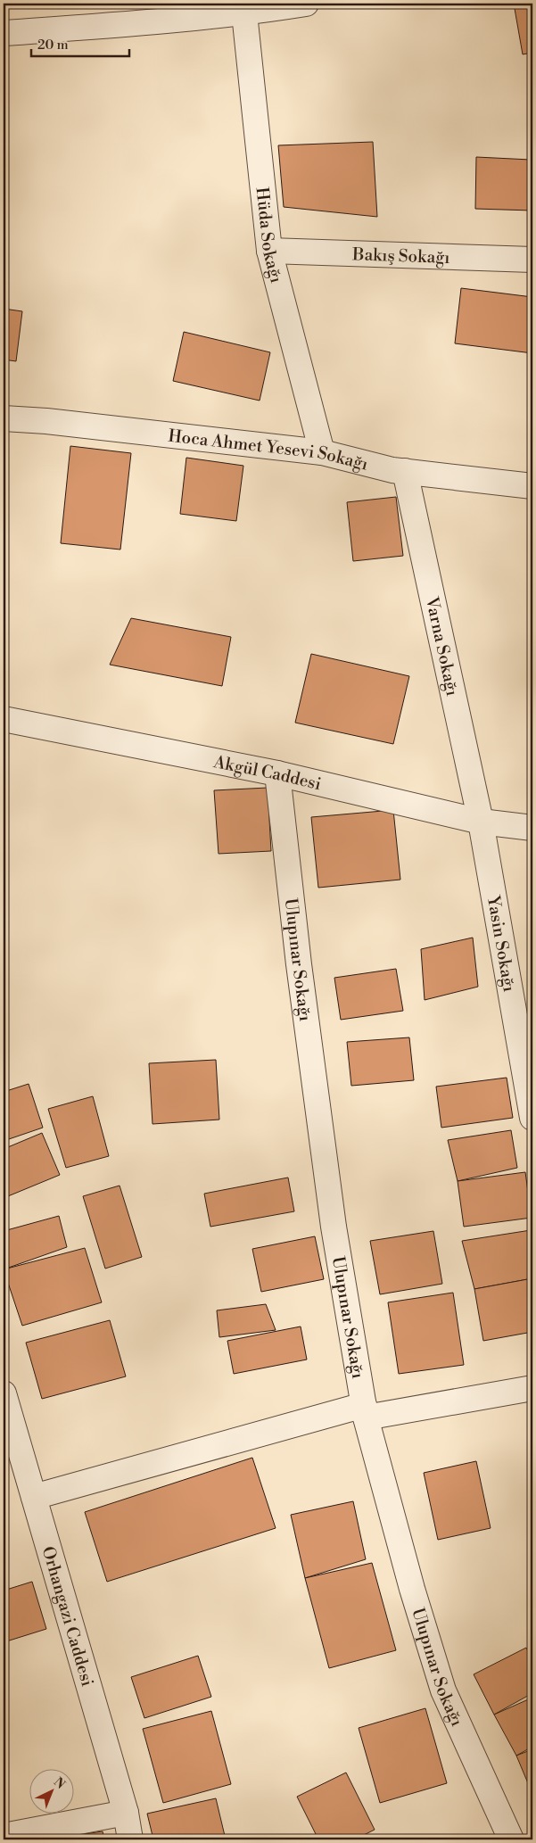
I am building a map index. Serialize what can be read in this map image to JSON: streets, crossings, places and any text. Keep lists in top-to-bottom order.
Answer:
{
  "streets": {
    "street": [
      "Hüda Sokağı",
      "Bakış Sokağı",
      "Hoca Ahmet Yesevi Sokağı",
      "Varna Sokağı",
      "Akgül Caddesi",
      "Yasin Sokağı",
      "Ulupınar Sokağı",
      "Orhangazi Caddesi"
    ]
  },
  "crossings": [
    ["Hüda Sokağı", "Bakış Sokağı"],
    ["Hüda Sokağı", "Hoca Ahmet Yesevi Sokağı"],
    ["Hoca Ahmet Yesevi Sokağı", "Varna Sokağı"],
    ["Varna Sokağı", "Akgül Caddesi"],
    ["Varna Sokağı", "Yasin Sokağı"],
    ["Akgül Caddesi", "Yasin Sokağı"],
    ["Akgül Caddesi", "Ulupınar Sokağı"]
  ],
  "scale_bar": "20 m",
  "north": "top right"
}
